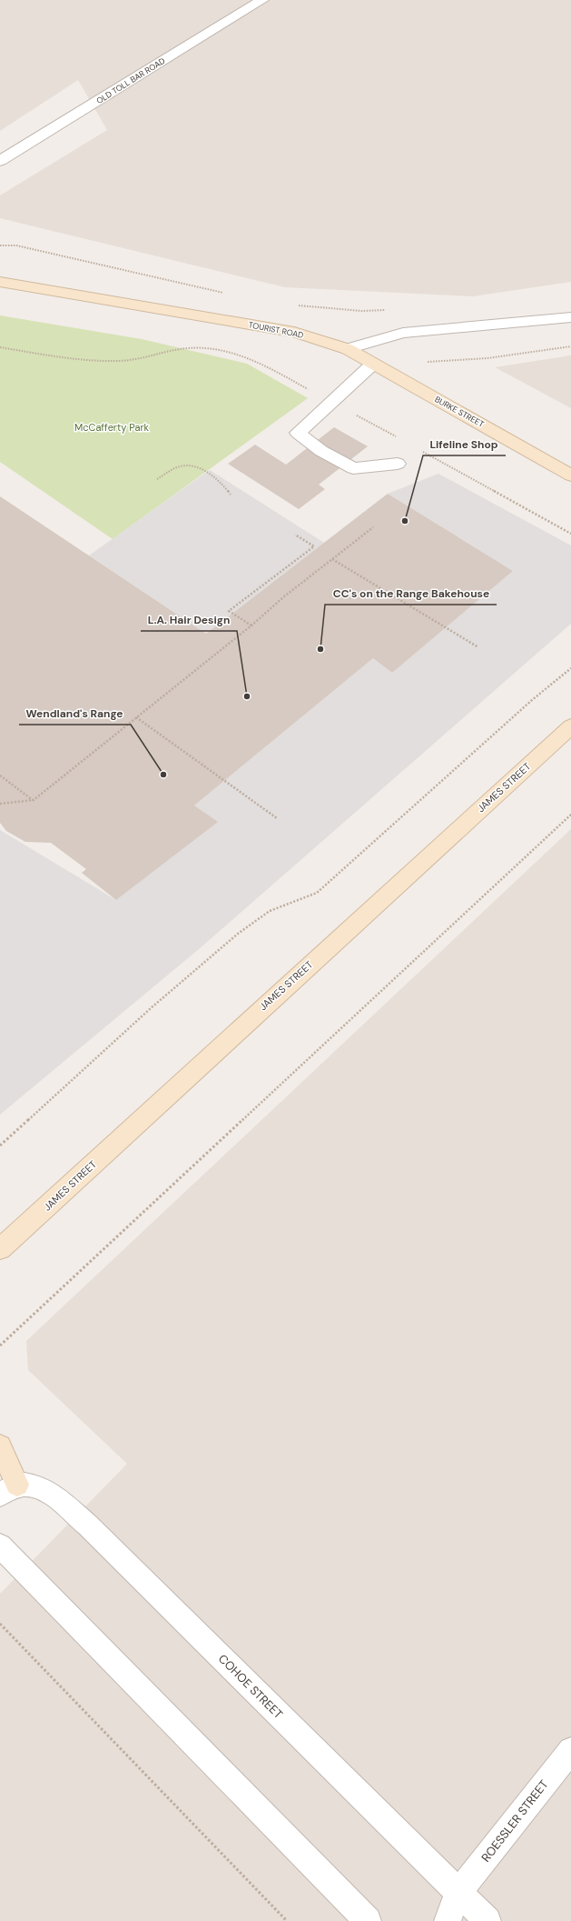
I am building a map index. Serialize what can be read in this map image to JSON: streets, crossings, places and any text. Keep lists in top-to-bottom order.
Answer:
{
  "streets": {
    "street": [
      "OLD TOLL BAR ROAD",
      "TOURIST ROAD",
      "BURKE STREET",
      "JAMES STREET",
      "COHOE STREET",
      "ROESSLER STREET"
    ]
  },
  "crossings": [
    ["TOURIST ROAD", "BURKE STREET"],
    ["COHOE STREET", "ROESSLER STREET"]
  ],
  "parks": ["McCafferty Park"],
  "places": [
    "Lifeline Shop",
    "CC's on the Range Bakehouse",
    "L.A. Hair Design",
    "Wendland's Range"
  ]
}
